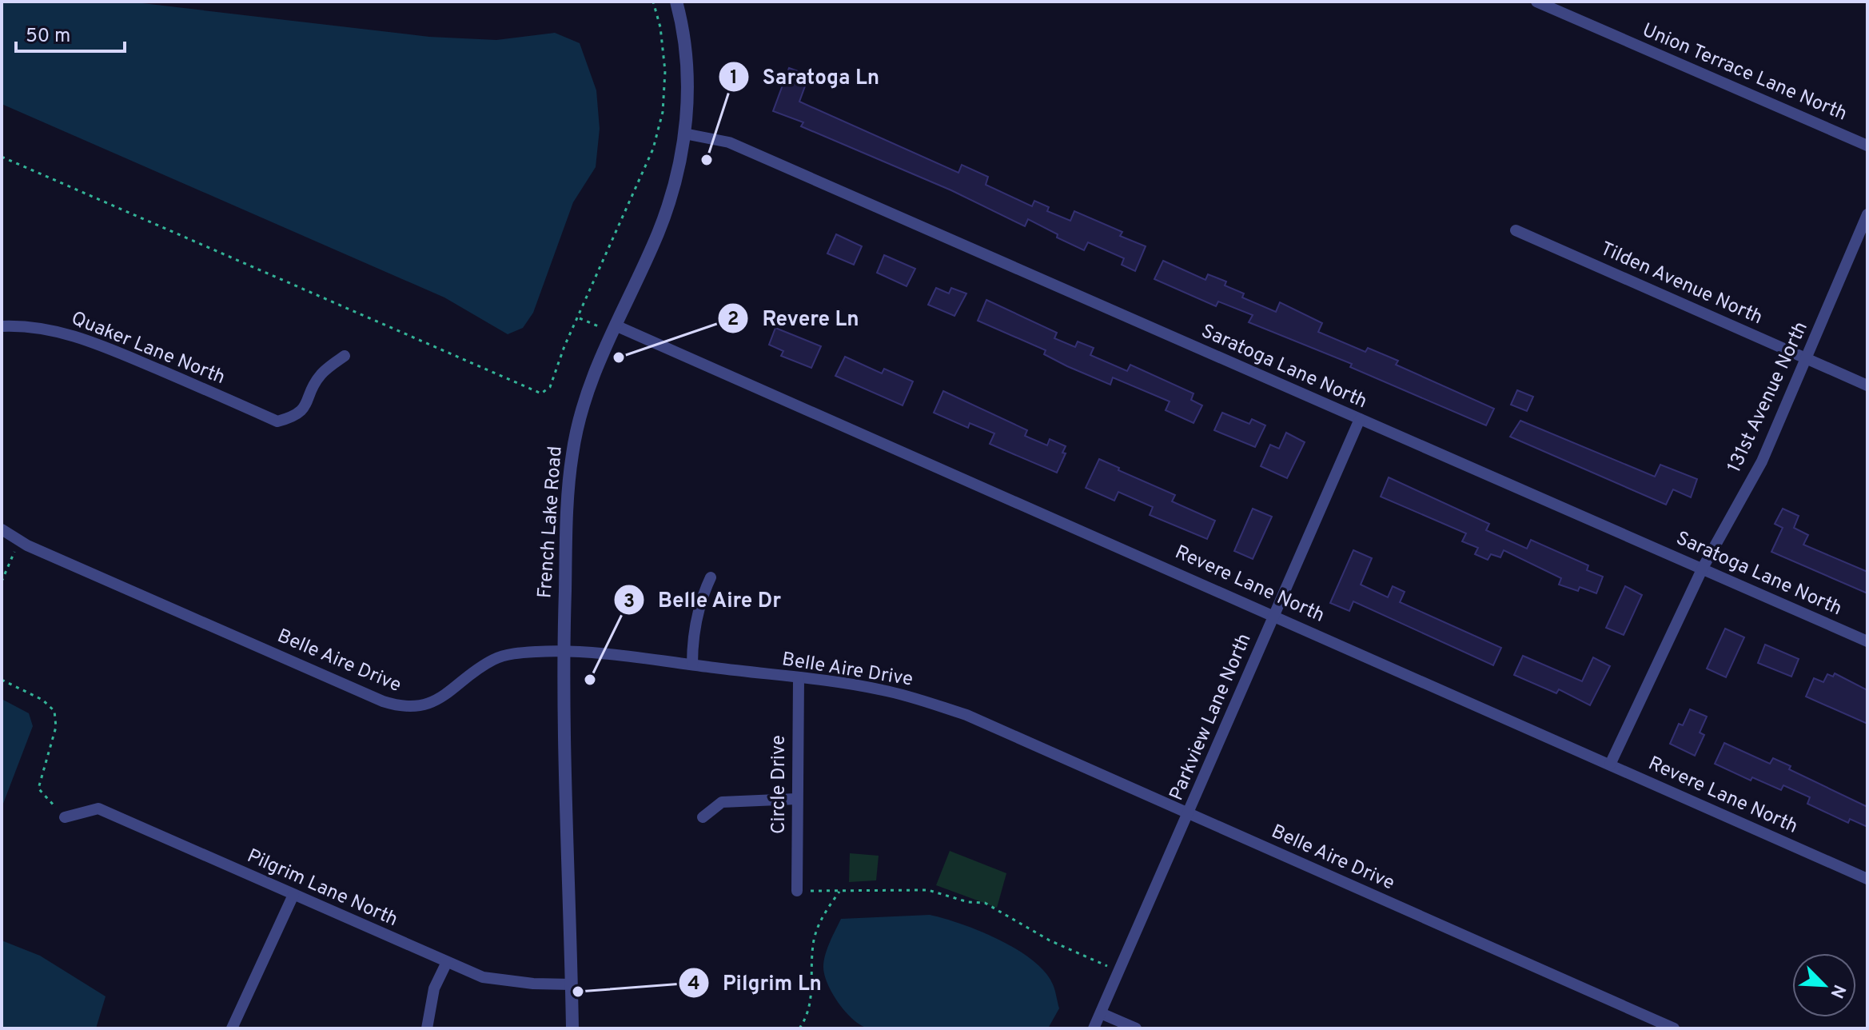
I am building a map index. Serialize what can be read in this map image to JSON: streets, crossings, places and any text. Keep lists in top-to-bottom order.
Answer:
{
  "streets": {
    "street": [
      "Union Terrace Lane North",
      "Tilden Avenue North",
      "Quaker Lane North",
      "Saratoga Lane North",
      "131st Avenue North",
      "French Lake Road",
      "Revere Lane North",
      "Belle Aire Drive",
      "Parkview Lane North",
      "Circle Drive",
      "Pilgrim Lane North"
    ]
  },
  "crossings": [
    ["Tilden Avenue North", "131st Avenue North"],
    ["Saratoga Lane North", "131st Avenue North"],
    ["Saratoga Lane North", "French Lake Road"],
    ["Saratoga Lane North", "Parkview Lane North"],
    ["131st Avenue North", "Revere Lane North"],
    ["French Lake Road", "Revere Lane North"],
    ["French Lake Road", "Belle Aire Drive"],
    ["French Lake Road", "Pilgrim Lane North"],
    ["Revere Lane North", "Parkview Lane North"],
    ["Belle Aire Drive", "Parkview Lane North"],
    ["Belle Aire Drive", "Circle Drive"]
  ],
  "places": [
    "Saratoga Ln",
    "Revere Ln",
    "Belle Aire Dr",
    "Pilgrim Ln"
  ],
  "scale_bar": "50 m",
  "north": "bottom right"
}
